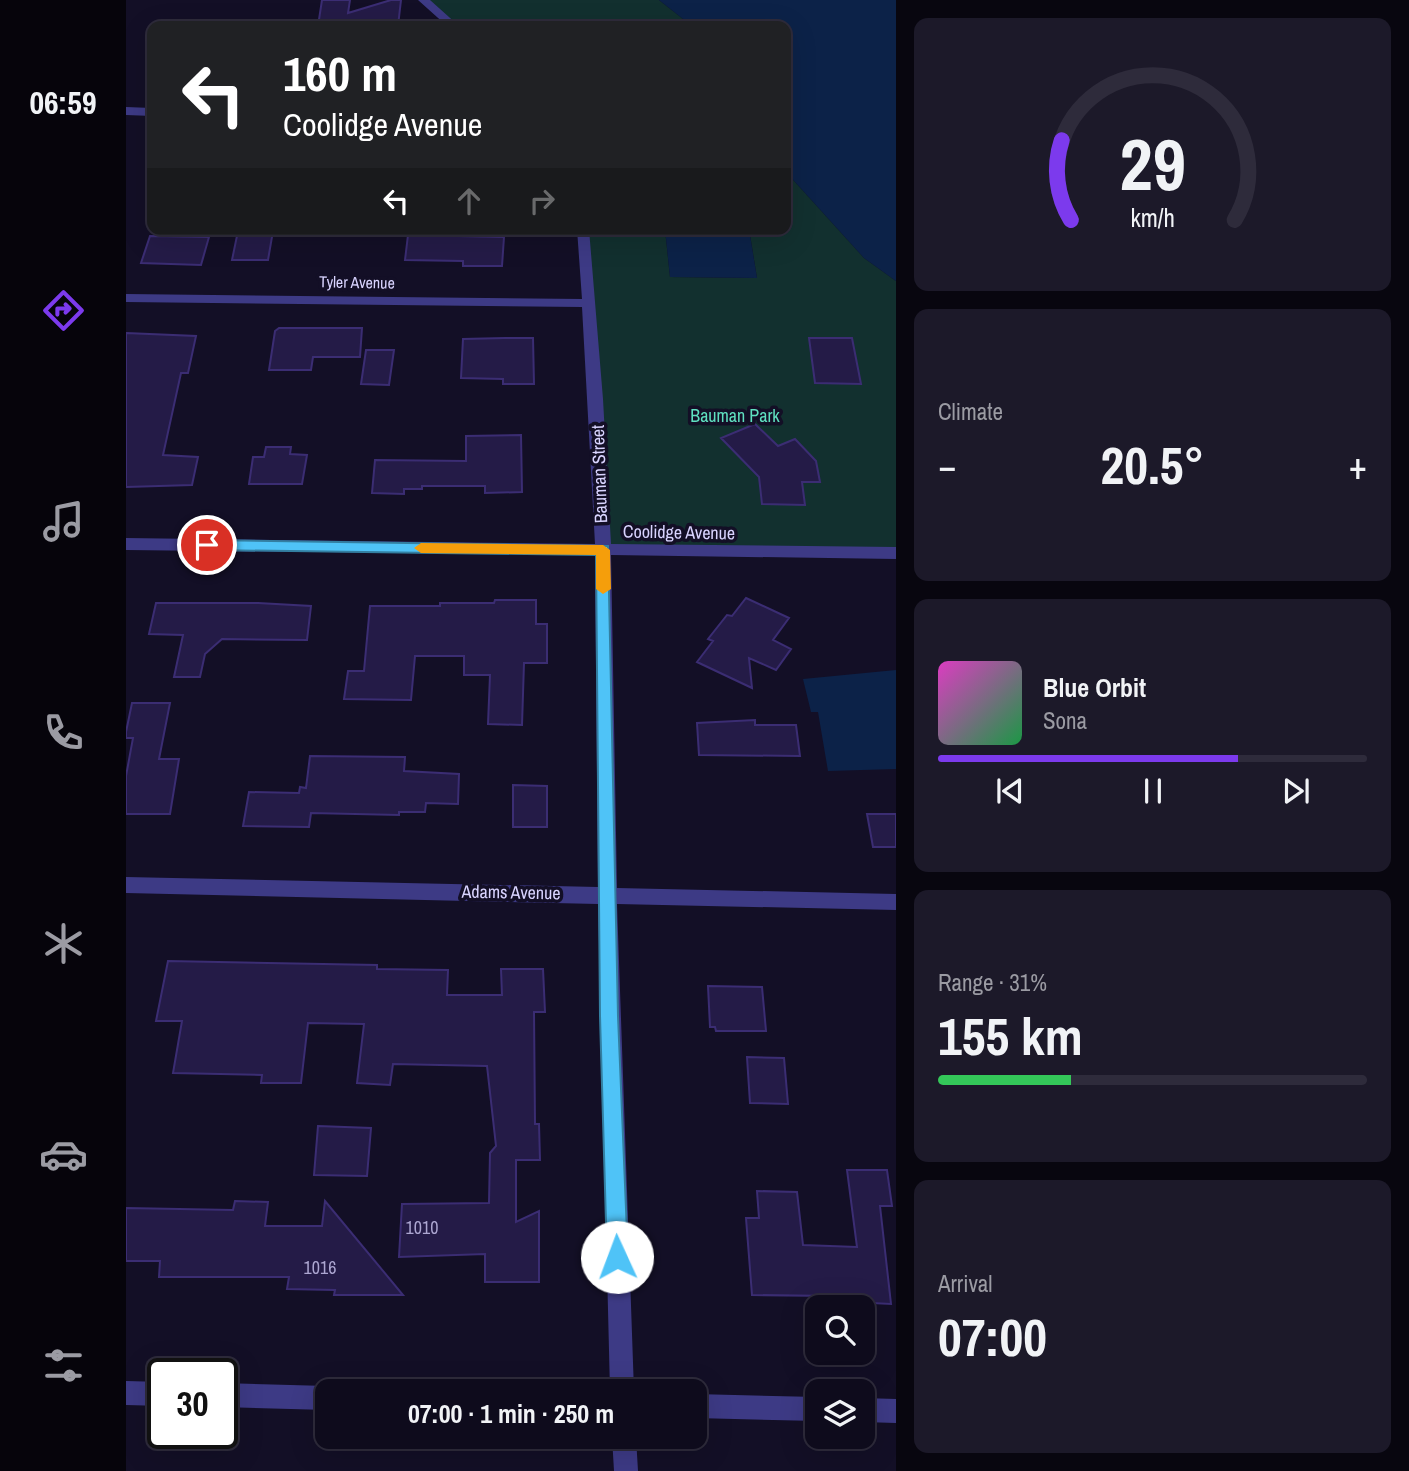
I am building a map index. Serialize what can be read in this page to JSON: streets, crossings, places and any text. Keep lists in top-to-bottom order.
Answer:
{
  "streets": {
    "street": [
      "Tyler Avenue",
      "Bauman Street",
      "Coolidge Avenue",
      "Adams Avenue"
    ]
  },
  "crossings": [
    ["Tyler Avenue", "Bauman Street"],
    ["Bauman Street", "Coolidge Avenue"],
    ["Bauman Street", "Adams Avenue"]
  ],
  "parks": ["Bauman Park"],
  "house_numbers": ["1010", "1016"],
  "page": {
    "tabs": "06:59",
    "turn": ["160 m", "Coolidge Avenue"],
    "tile": [
      "Climate",
      ["Range · 31%", "155 km"],
      ["Arrival", "07:00"]
    ],
    "heat": ["−", "20.5°", "+"],
    "song": ["Blue Orbit", "Sona"],
    "limit": "30",
    "trip": "07:00 · 1 min · 250 m",
    "gauge": ["29", "km/h"]
  }
}
